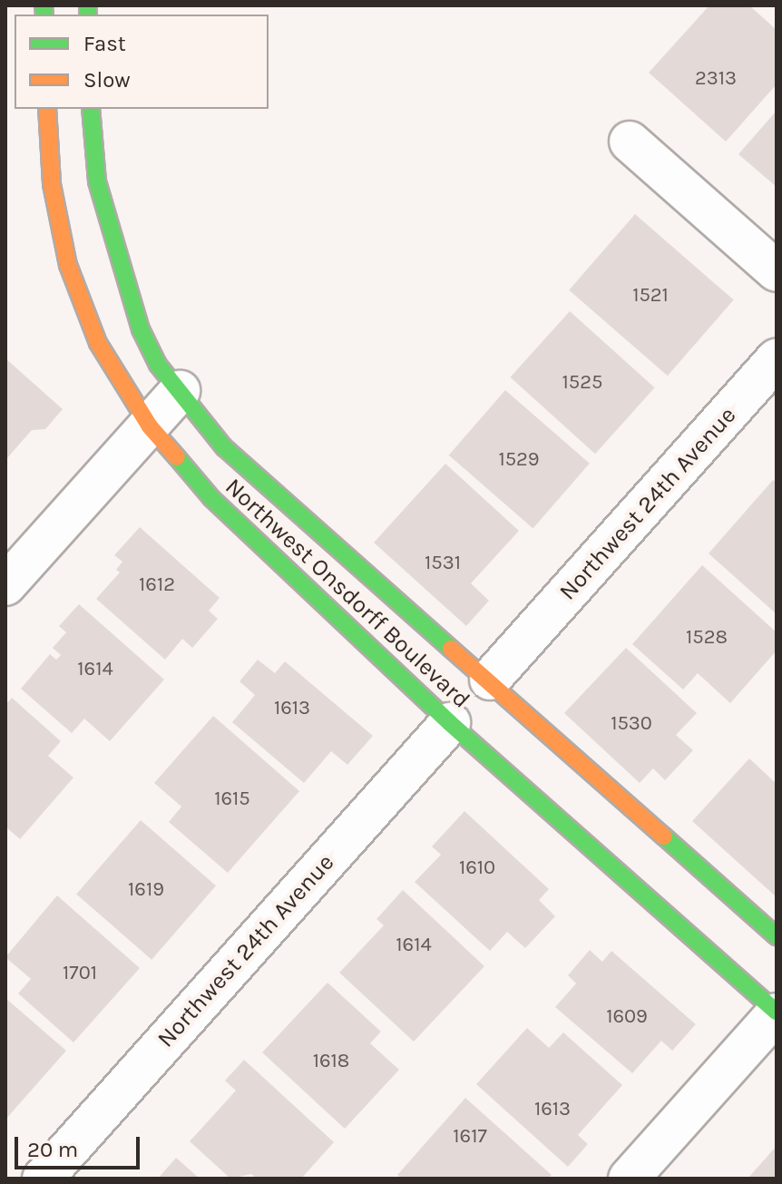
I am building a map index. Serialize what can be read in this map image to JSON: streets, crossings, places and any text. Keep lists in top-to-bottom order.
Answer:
{
  "streets": {
    "street": ["Northwest 24th Avenue", "Northwest Onsdorff Boulevard"]
  },
  "crossings": [
    ["Northwest 24th Avenue", "Northwest Onsdorff Boulevard"]
  ],
  "house_numbers": [
    "2313",
    "1521",
    "1525",
    "1529",
    "1531",
    "1612",
    "1528",
    "1614",
    "1613",
    "1530",
    "1615",
    "1610",
    "1619",
    "1614",
    "1701",
    "1609",
    "1618",
    "1613",
    "1617"
  ],
  "legend": ["Fast", "Slow"],
  "scale_bar": "20 m"
}
